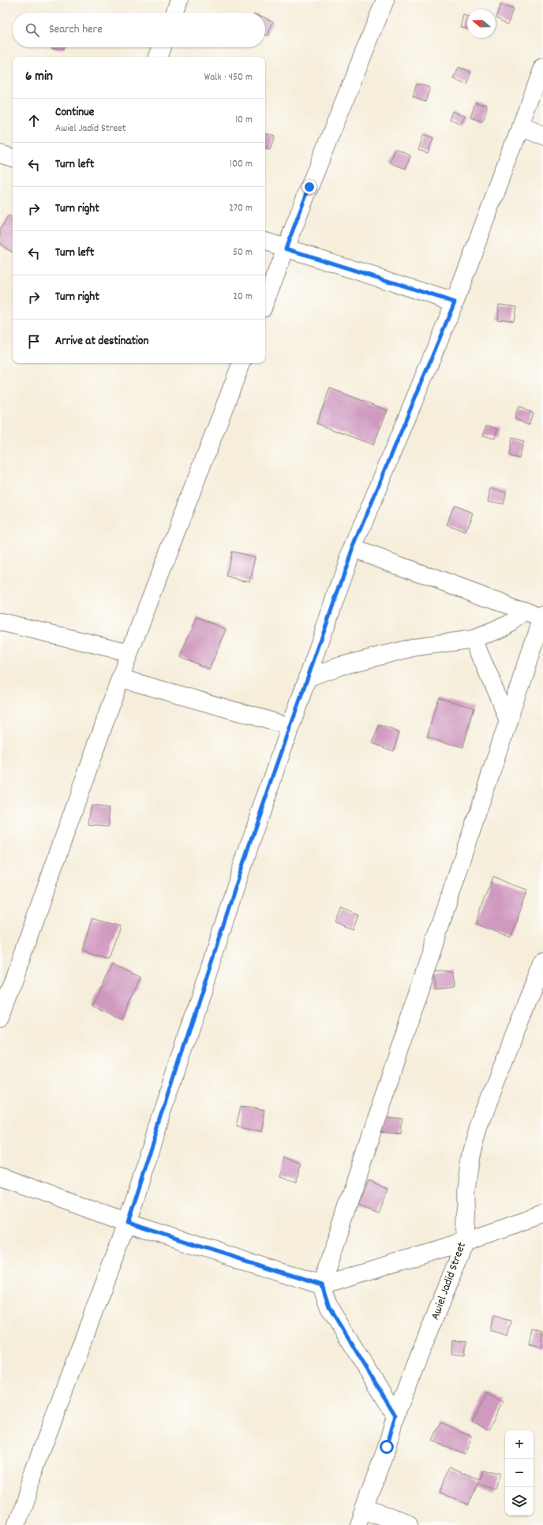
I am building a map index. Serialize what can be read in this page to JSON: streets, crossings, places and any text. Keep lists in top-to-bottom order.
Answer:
{
  "streets": {
    "street": ["Awiel Jadid Street"]
  },
  "north": "left",
  "page": {
    "search": "Search here",
    "heading": ["6 min", "Walk · 450 m"],
    "list": [
      ["Continue", "Awiel Jadid Street", "10 m"],
      ["Turn left", "100 m"],
      ["Turn right", "270 m"],
      ["Turn left", "50 m"],
      ["Turn right", "20 m"],
      "Arrive at destination"
    ],
    "map_buttons": ["+", "−"]
  }
}
